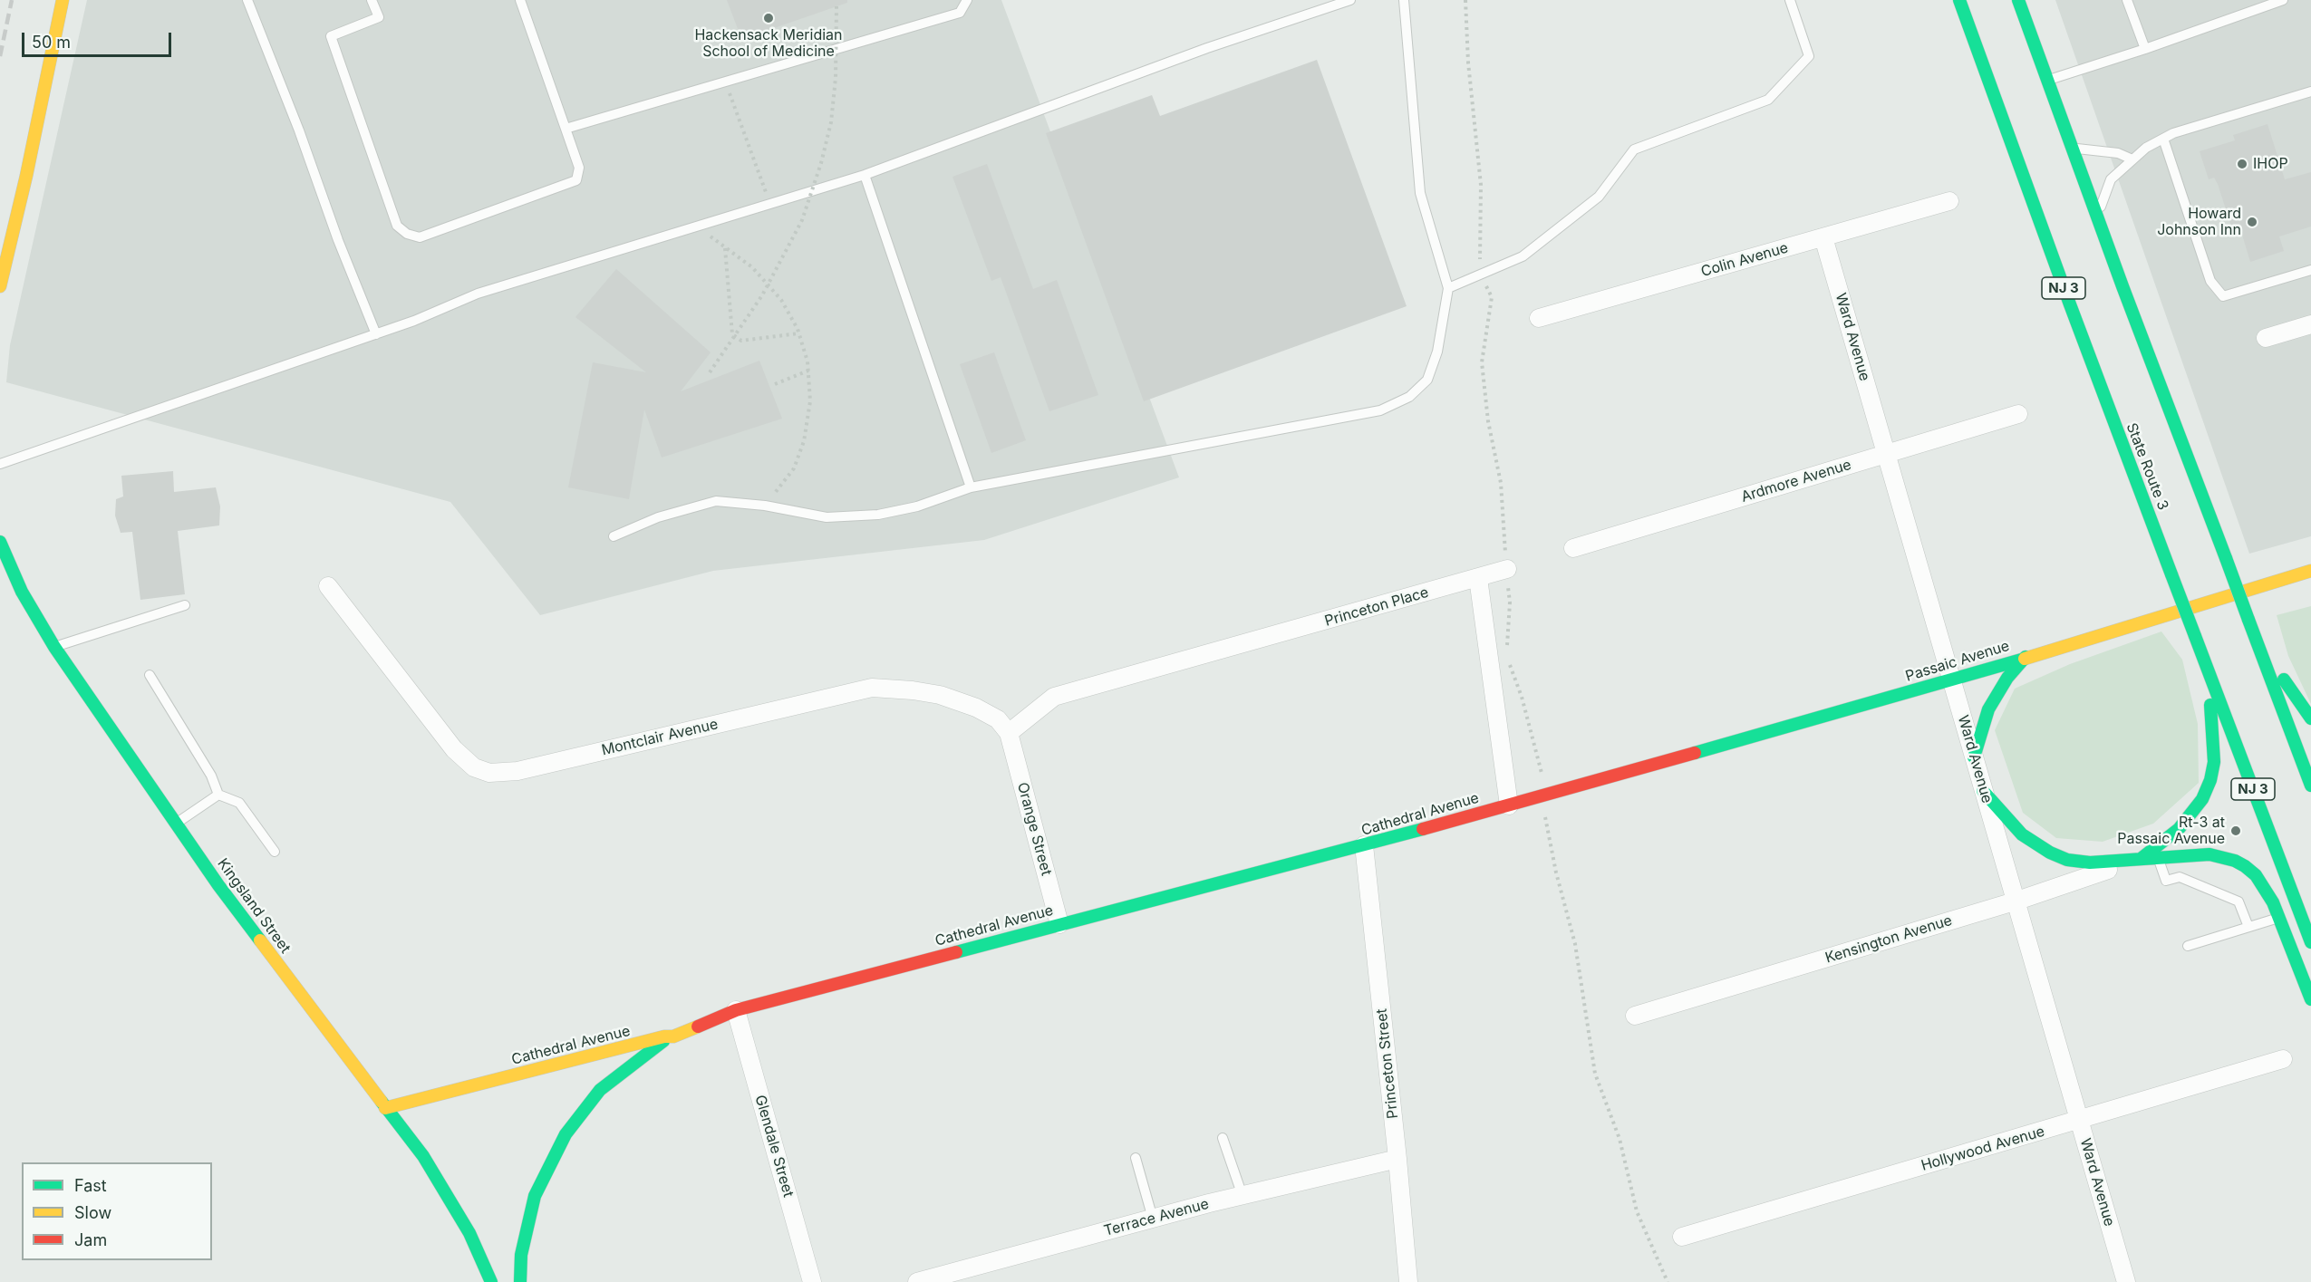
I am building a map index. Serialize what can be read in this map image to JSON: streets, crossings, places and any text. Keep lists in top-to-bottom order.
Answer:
{
  "streets": {
    "main road": [
      "NJ 3",
      "State Route 3",
      "Passaic Avenue",
      "Cathedral Avenue",
      "Kingsland Street"
    ],
    "street": [
      "Colin Avenue",
      "Ward Avenue",
      "Ardmore Avenue",
      "Princeton Place",
      "Montclair Avenue",
      "Orange Street",
      "Kensington Avenue",
      "Princeton Street",
      "Glendale Street",
      "Hollywood Avenue",
      "Terrace Avenue"
    ]
  },
  "crossings": [
    ["Colin Avenue", "Ward Avenue"],
    ["Ward Avenue", "Ardmore Avenue"],
    ["Ward Avenue", "Passaic Avenue"],
    ["Ward Avenue", "Kensington Avenue"],
    ["Ward Avenue", "Hollywood Avenue"],
    ["Princeton Place", "Montclair Avenue"],
    ["Princeton Place", "Orange Street"],
    ["Passaic Avenue", "Cathedral Avenue"],
    ["Montclair Avenue", "Orange Street"],
    ["Cathedral Avenue", "Orange Street"],
    ["Cathedral Avenue", "Kingsland Street"],
    ["Cathedral Avenue", "Princeton Street"],
    ["Cathedral Avenue", "Glendale Street"],
    ["Princeton Street", "Terrace Avenue"]
  ],
  "places": [
    "Hackensack Meridian School of Medicine",
    "IHOP",
    "Howard Johnson Inn",
    "Rt-3 at Passaic Avenue"
  ],
  "legend": ["Fast", "Slow", "Jam"],
  "scale_bar": "50 m"
}
